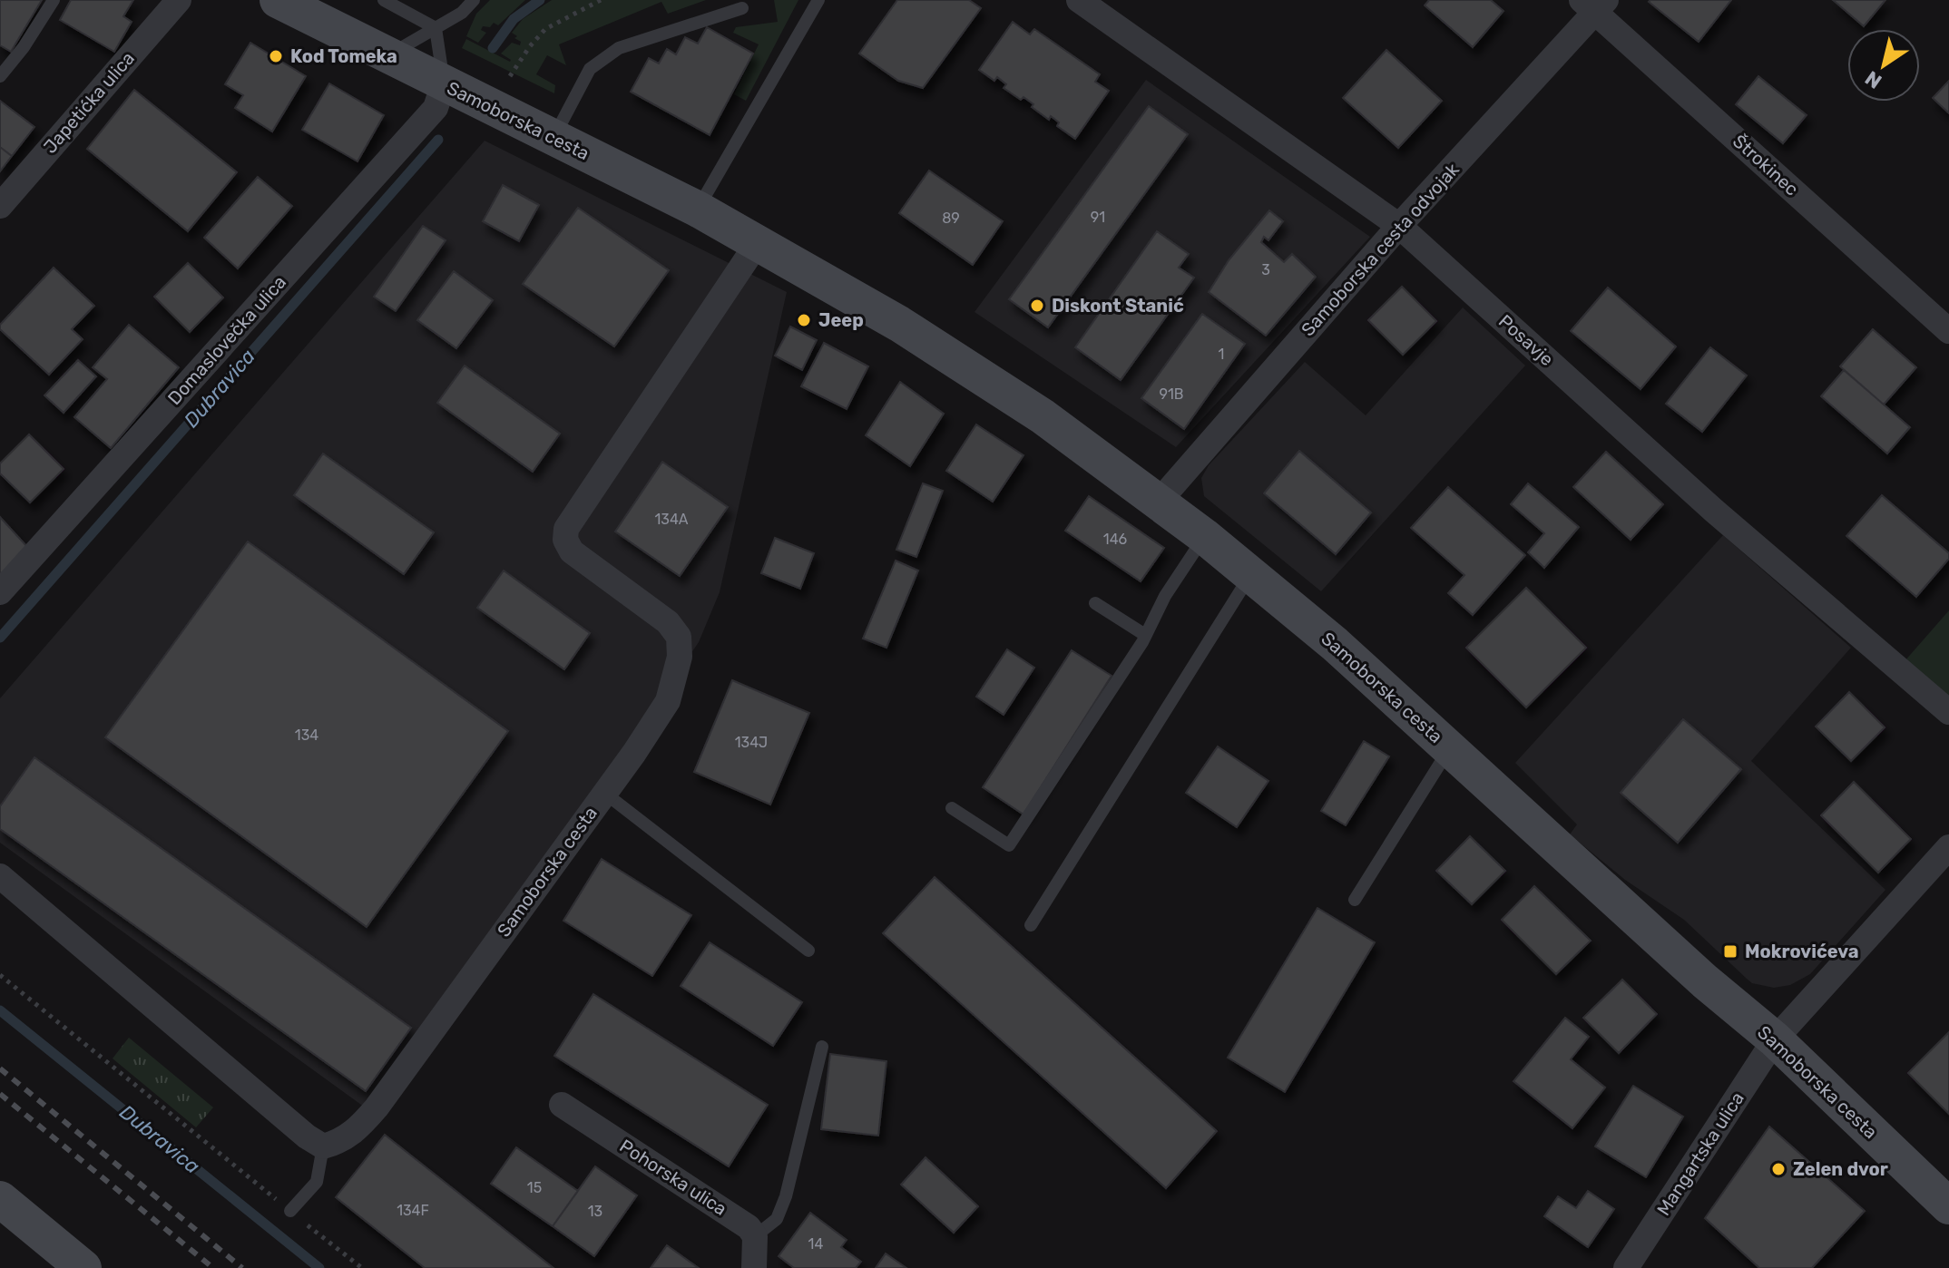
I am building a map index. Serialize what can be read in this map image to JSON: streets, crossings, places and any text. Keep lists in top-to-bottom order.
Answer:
{
  "streets": {
    "street": [
      "Japetićka ulica",
      "Samoborska cesta",
      "Štrokinec",
      "Samoborska cesta odvojak",
      "Domaslovečka ulica",
      "Posavje",
      "Mangartska ulica",
      "Pohorska ulica"
    ]
  },
  "crossings": [
    ["Samoborska cesta", "Samoborska cesta odvojak"],
    ["Samoborska cesta", "Domaslovečka ulica"],
    ["Samoborska cesta", "Mangartska ulica"],
    ["Štrokinec", "Samoborska cesta odvojak"],
    ["Samoborska cesta odvojak", "Posavje"]
  ],
  "water": ["Dubravica"],
  "places": {
    "other": [
      "Kod Tomeka",
      "Diskont Stanić",
      "Jeep",
      "Zelen dvor"
    ],
    "transit": ["Mokrovićeva"]
  },
  "house_numbers": [
    "91",
    "89",
    "3",
    "1",
    "91B",
    "134A",
    "146",
    "134",
    "134J",
    "15",
    "134F",
    "13",
    "14"
  ],
  "north": "bottom left"
}
